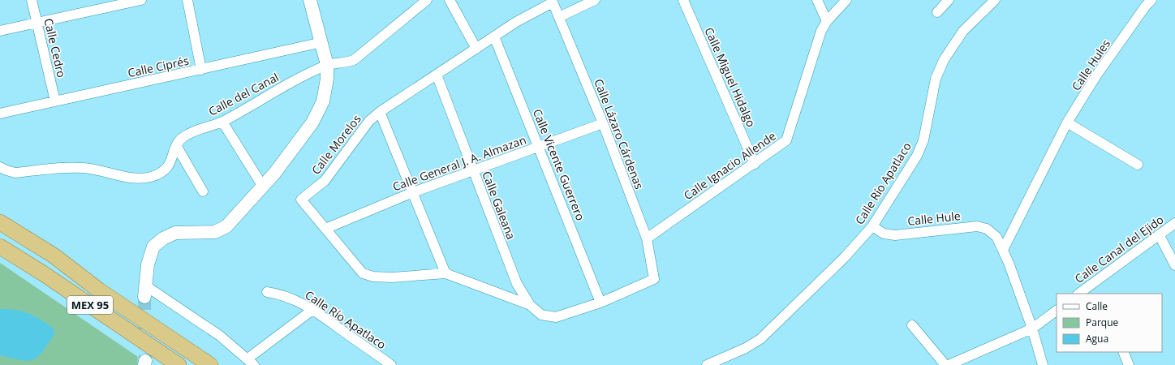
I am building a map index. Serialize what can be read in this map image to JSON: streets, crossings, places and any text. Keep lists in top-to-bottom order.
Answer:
{
  "streets": {
    "highway": ["MEX 95"],
    "street": [
      "Calle Cedro",
      "Calle Hules",
      "Calle Ciprés",
      "Calle Miguel Hidalgo",
      "Calle del Canal",
      "Calle Lázaro Cárdenas",
      "Calle Morelos",
      "Calle General J. A. Almazan",
      "Calle Vicente Guerrero",
      "Calle Ignacio Allende",
      "Calle Río Apatlaco",
      "Calle Galeana",
      "Calle Hule",
      "Calle Canal del Ejido"
    ]
  },
  "crossings": [
    ["Calle Cedro", "Calle Ciprés"],
    ["Calle Hules", "Calle Hule"],
    ["Calle Miguel Hidalgo", "Calle Ignacio Allende"],
    ["Calle Lázaro Cárdenas", "Calle Morelos"],
    ["Calle Lázaro Cárdenas", "Calle General J. A. Almazan"],
    ["Calle Lázaro Cárdenas", "Calle Vicente Guerrero"],
    ["Calle Lázaro Cárdenas", "Calle Ignacio Allende"],
    ["Calle Morelos", "Calle General J. A. Almazan"],
    ["Calle Morelos", "Calle Vicente Guerrero"],
    ["Calle Morelos", "Calle Galeana"],
    ["Calle General J. A. Almazan", "Calle Vicente Guerrero"],
    ["Calle General J. A. Almazan", "Calle Galeana"],
    ["Calle Río Apatlaco", "Calle Hule"]
  ],
  "legend": ["Calle", "Parque", "Agua"]
}
